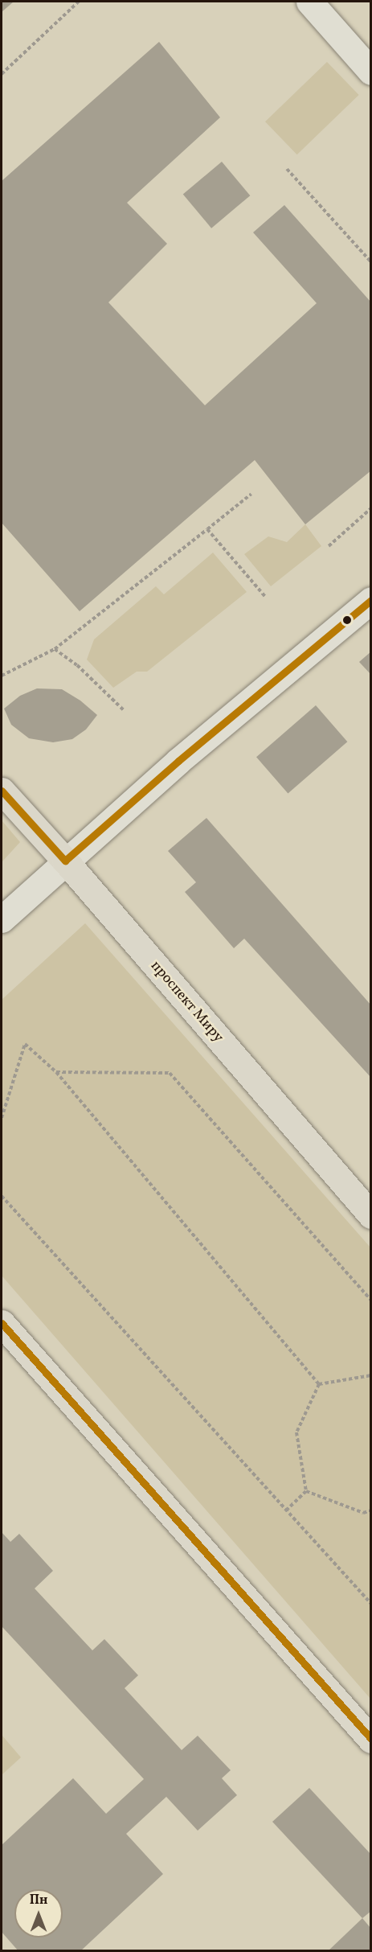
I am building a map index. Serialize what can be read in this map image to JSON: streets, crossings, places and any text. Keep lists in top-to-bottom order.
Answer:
{
  "streets": {
    "main road": ["проспект Миру"]
  },
  "north": "top"
}
